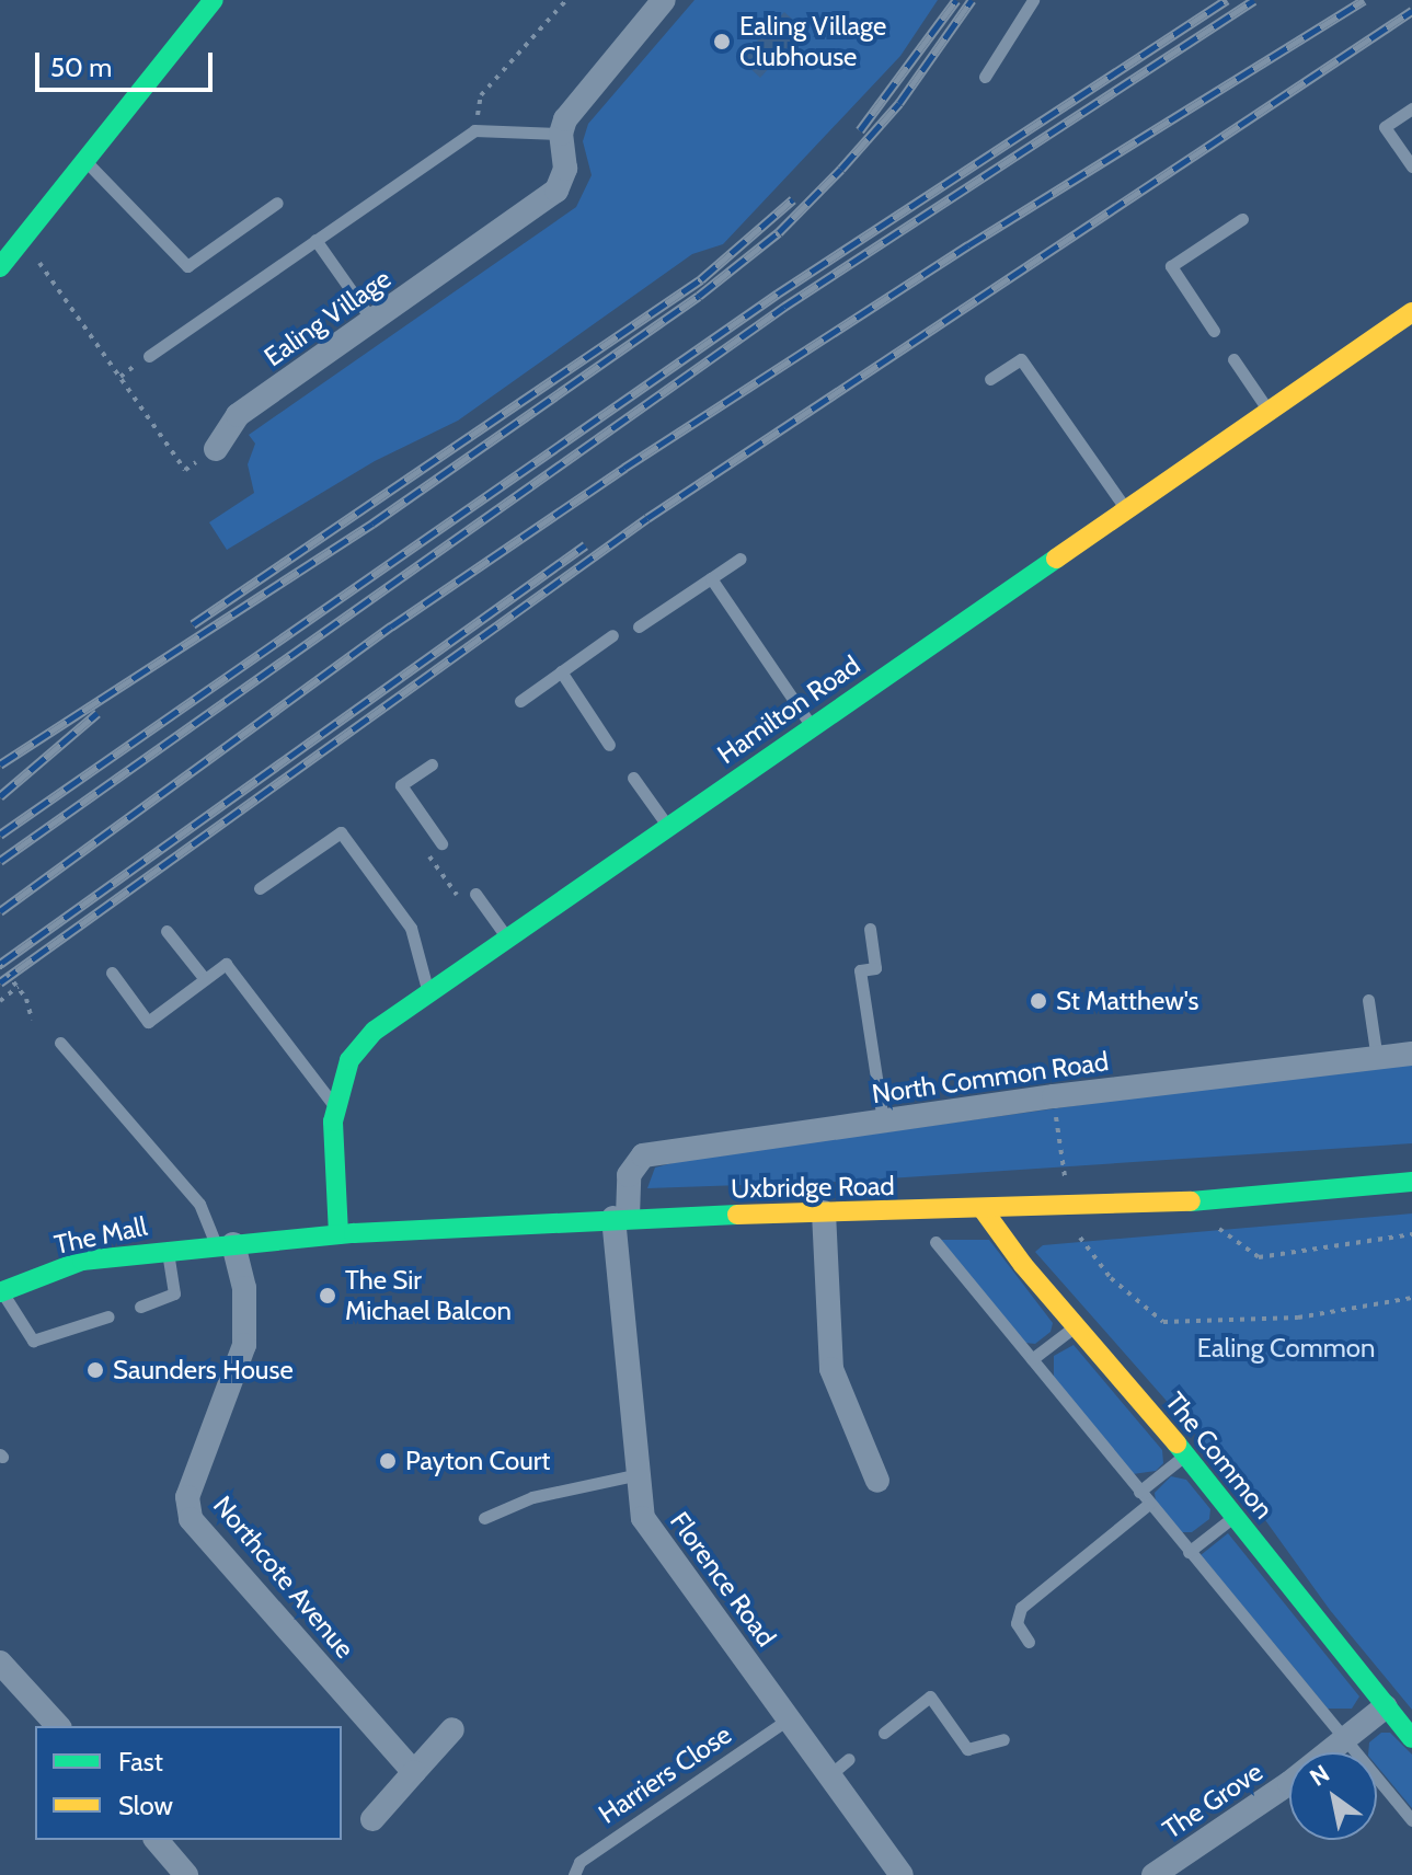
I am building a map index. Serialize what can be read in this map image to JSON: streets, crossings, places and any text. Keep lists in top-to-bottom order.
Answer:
{
  "streets": {
    "street": [
      "Ealing Village",
      "Hamilton Road",
      "North Common Road",
      "Uxbridge Road",
      "The Mall",
      "The Common",
      "Northcote Avenue",
      "Florence Road",
      "The Grove"
    ],
    "lane": ["Harriers Close"]
  },
  "crossings": [
    ["Hamilton Road", "Uxbridge Road"],
    ["North Common Road", "Uxbridge Road"],
    ["North Common Road", "Florence Road"],
    ["Uxbridge Road", "The Mall"],
    ["Uxbridge Road", "The Common"],
    ["Uxbridge Road", "Northcote Avenue"],
    ["Uxbridge Road", "Florence Road"],
    ["The Mall", "Northcote Avenue"],
    ["The Common", "The Grove"],
    ["Florence Road", "Harriers Close"]
  ],
  "parks": ["Ealing Common"],
  "places": [
    "Ealing Village Clubhouse",
    "St Matthew's",
    "The Sir Michael Balcon",
    "Saunders House",
    "Payton Court"
  ],
  "legend": ["Fast", "Slow"],
  "scale_bar": "50 m",
  "north": "top left"
}
